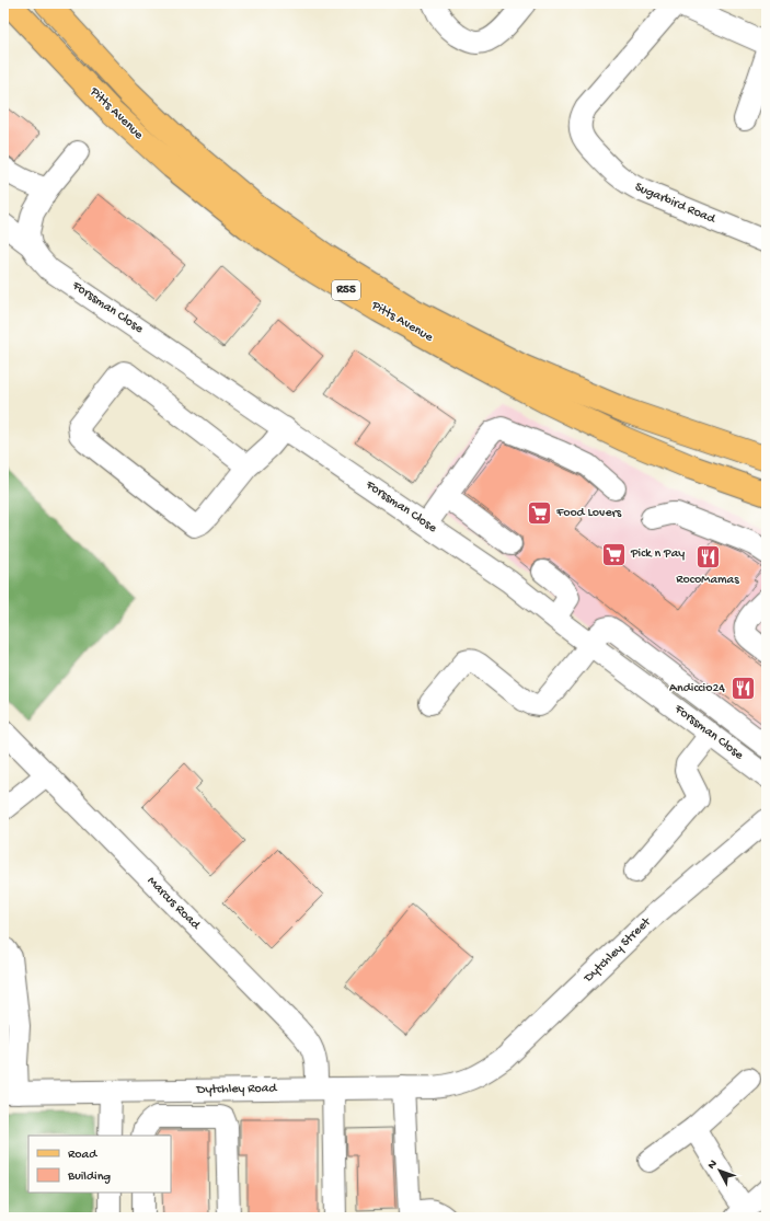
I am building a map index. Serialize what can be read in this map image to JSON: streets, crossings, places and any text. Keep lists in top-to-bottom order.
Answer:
{
  "streets": {
    "main road": ["Pitts Avenue", "R55"],
    "street": [
      "Sugarbird Road",
      "Forssman Close",
      "Marcus Road",
      "Dytchley Street",
      "Dytchley Road"
    ]
  },
  "crossings": [
    ["Marcus Road", "Dytchley Road"],
    ["Dytchley Street", "Dytchley Road"]
  ],
  "places": {
    "supermarket": ["Food Lovers", "Pick n Pay"],
    "restaurant": ["RocoMamas", "Andiccio24"]
  },
  "legend": ["Road", "Building"],
  "north": "top left"
}
